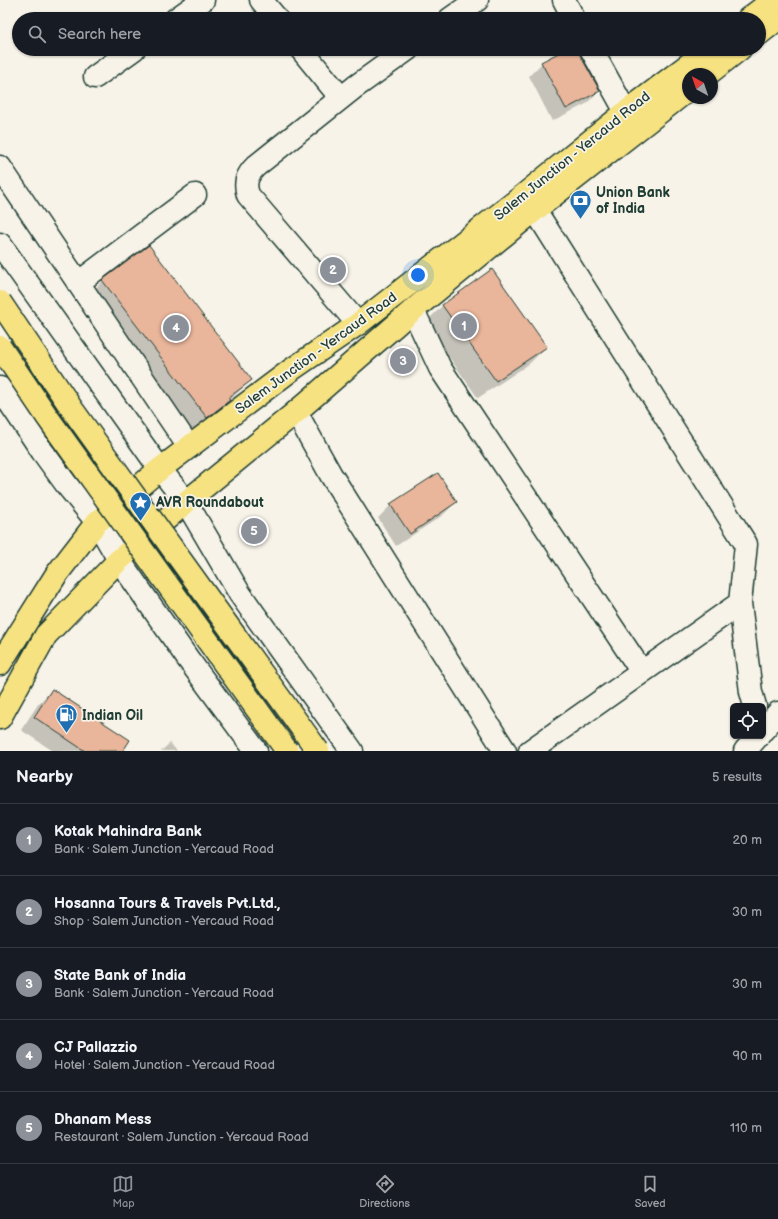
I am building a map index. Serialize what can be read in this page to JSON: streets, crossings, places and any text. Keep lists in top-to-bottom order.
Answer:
{
  "streets": {
    "main road": ["Salem Junction - Yercaud Road"]
  },
  "places": {
    "bank": ["Union Bank of India"],
    "place": ["AVR Roundabout"],
    "fuel station": ["Indian Oil"]
  },
  "north": "top left",
  "page": {
    "search": "Search here",
    "pins": [
      "2",
      "1",
      "4",
      "3",
      "5"
    ],
    "heading": ["Nearby", "5 results"],
    "list": [
      {
        "mark": "1",
        "name": "Kotak Mahindra Bank",
        "note": "Bank · Salem Junction - Yercaud Road",
        "value": "20 m"
      },
      {
        "mark": "2",
        "name": "Hosanna Tours & Travels Pvt.Ltd.,",
        "note": "Shop · Salem Junction - Yercaud Road",
        "value": "30 m"
      },
      {
        "mark": "3",
        "name": "State Bank of India",
        "note": "Bank · Salem Junction - Yercaud Road",
        "value": "30 m"
      },
      {
        "mark": "4",
        "name": "CJ Pallazzio",
        "note": "Hotel · Salem Junction - Yercaud Road",
        "value": "90 m"
      },
      {
        "mark": "5",
        "name": "Dhanam Mess",
        "note": "Restaurant · Salem Junction - Yercaud Road",
        "value": "110 m"
      }
    ],
    "nav": ["Map", "Directions", "Saved"]
  }
}
